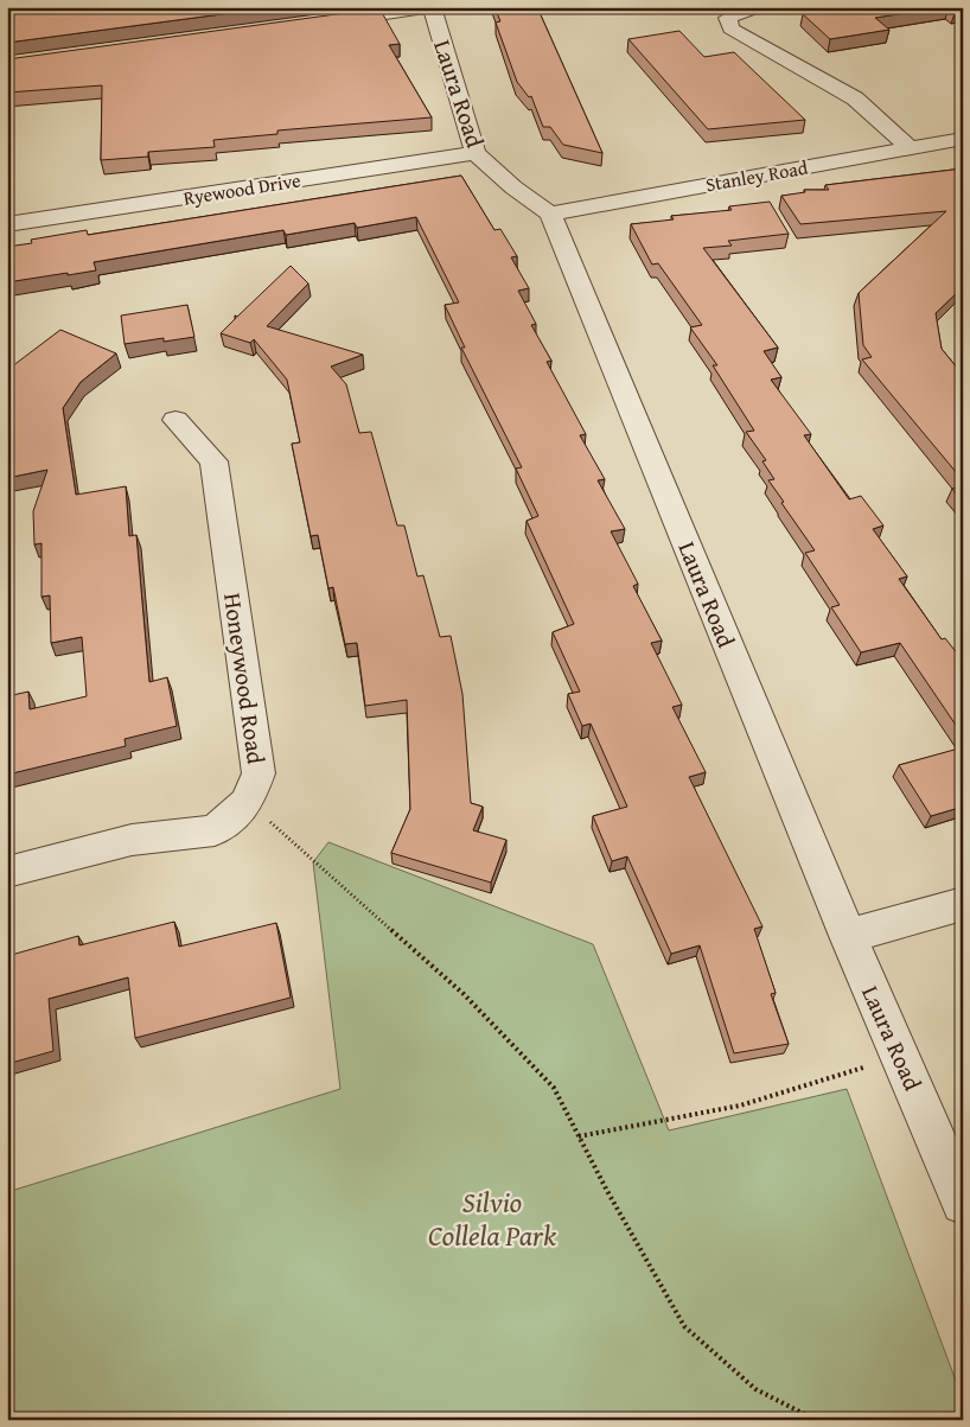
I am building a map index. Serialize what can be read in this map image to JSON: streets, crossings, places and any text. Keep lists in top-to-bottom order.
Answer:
{
  "streets": {
    "street": [
      "Laura Road",
      "Stanley Road",
      "Ryewood Drive",
      "Honeywood Road"
    ]
  },
  "crossings": [
    ["Laura Road", "Stanley Road"],
    ["Laura Road", "Ryewood Drive"]
  ],
  "parks": ["Silvio Collela Park"]
}
